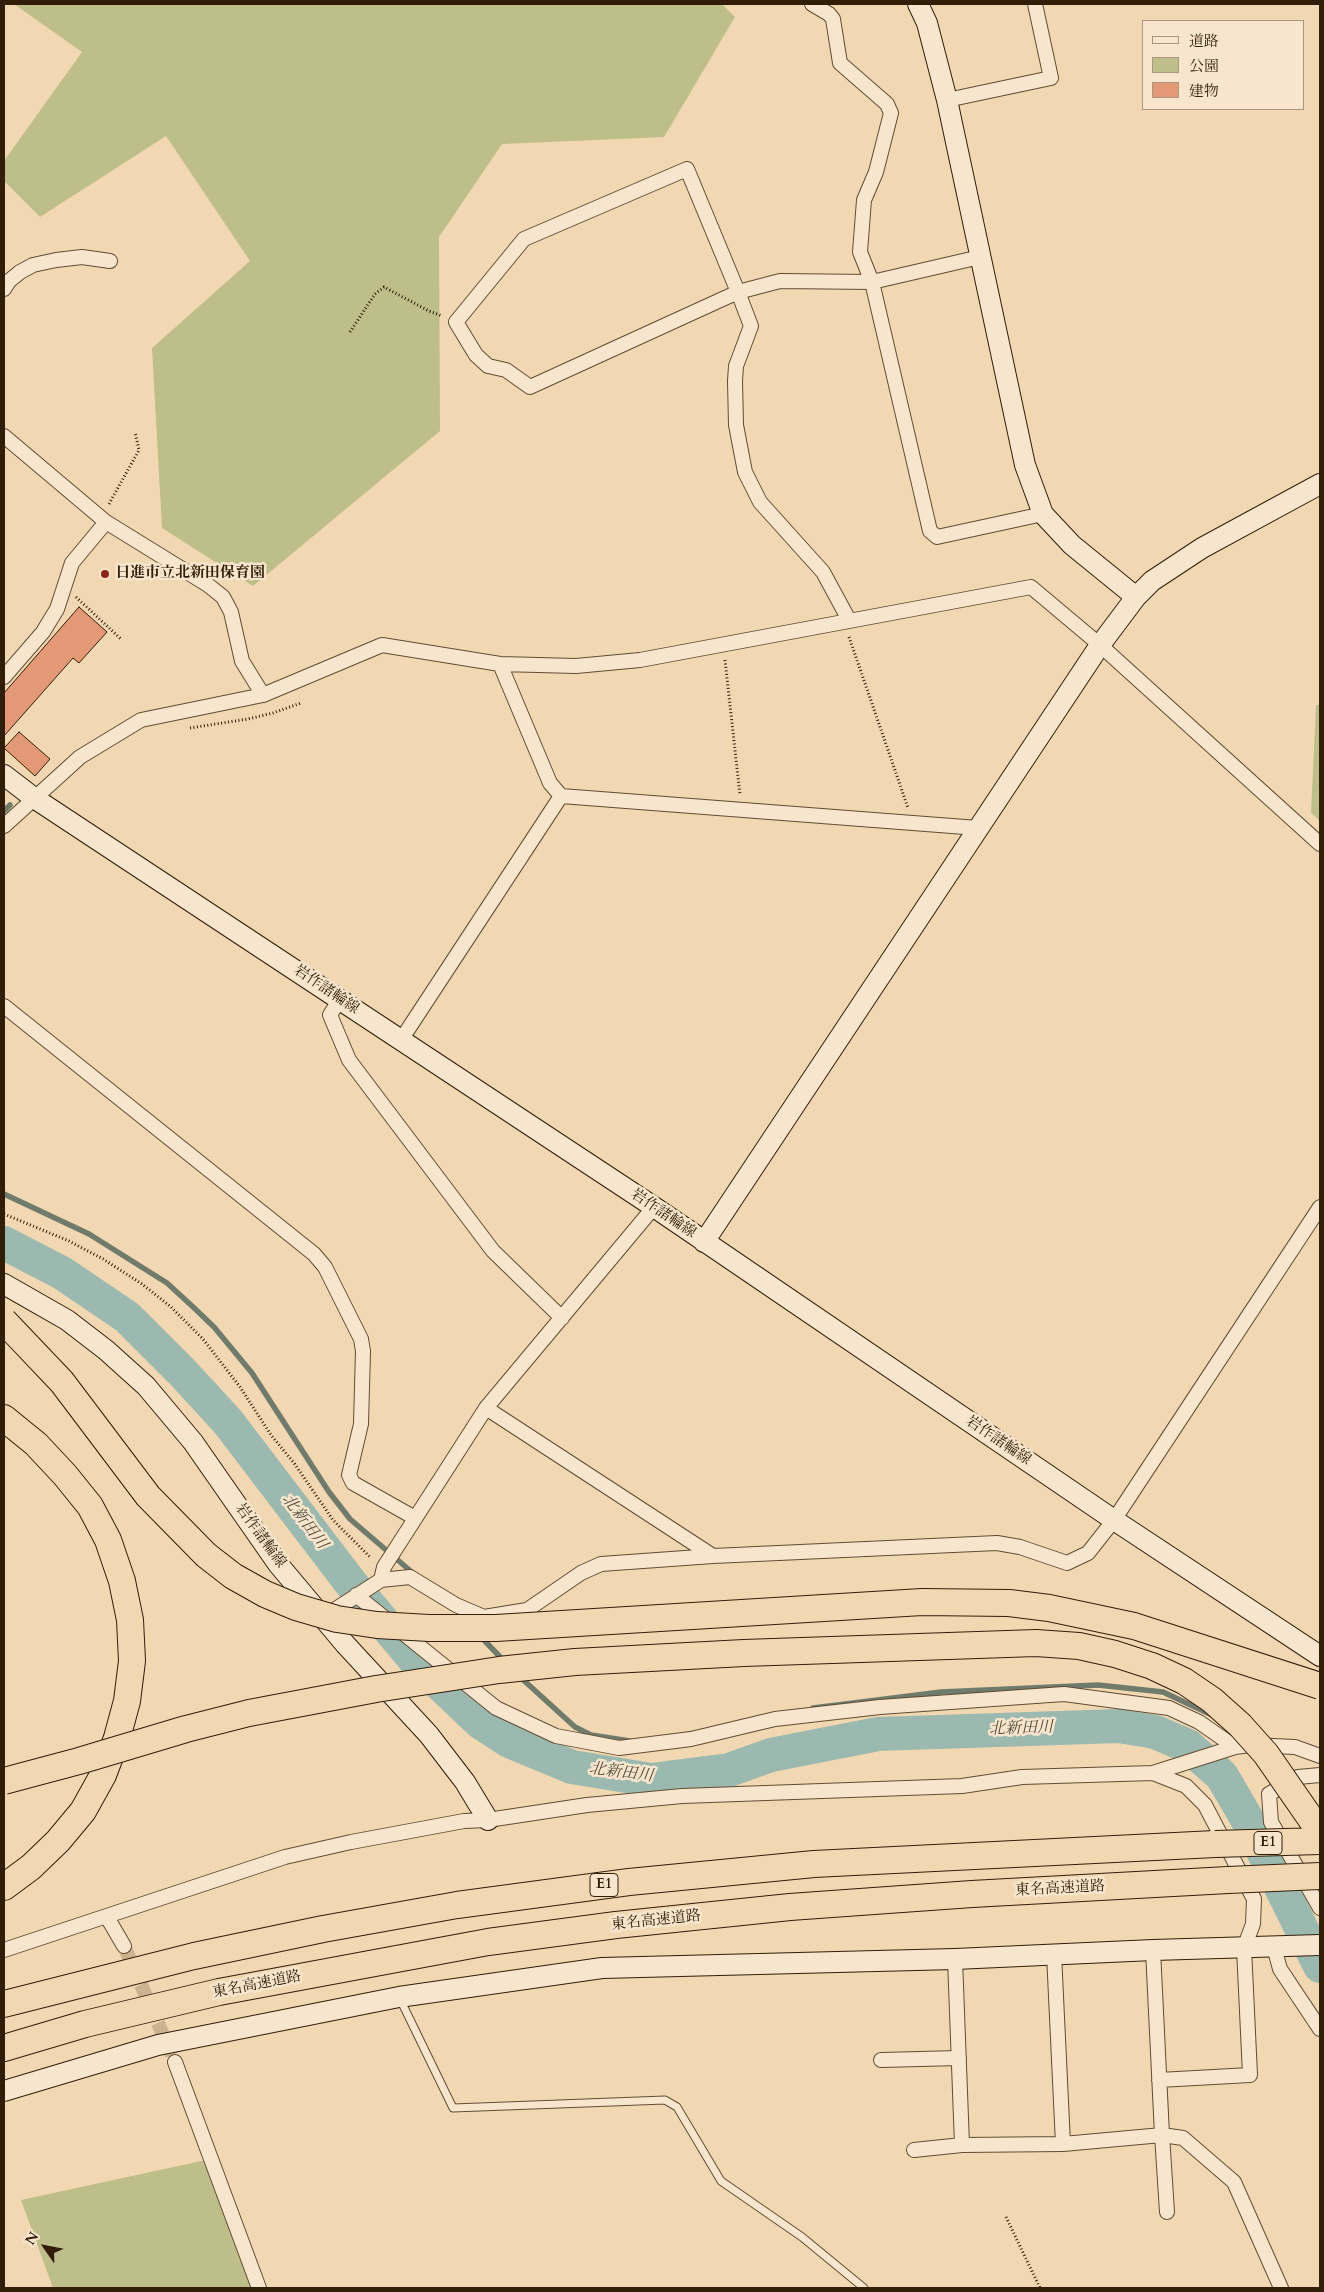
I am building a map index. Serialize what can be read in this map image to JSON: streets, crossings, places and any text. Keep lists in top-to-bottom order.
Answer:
{
  "streets": {
    "highway": ["E1", "東名高速道路"],
    "street": ["岩作諸輪線"]
  },
  "water": ["北新田川"],
  "places": ["日進市立北新田保育園"],
  "legend": ["道路", "公園", "建物"],
  "north": "top left"
}
